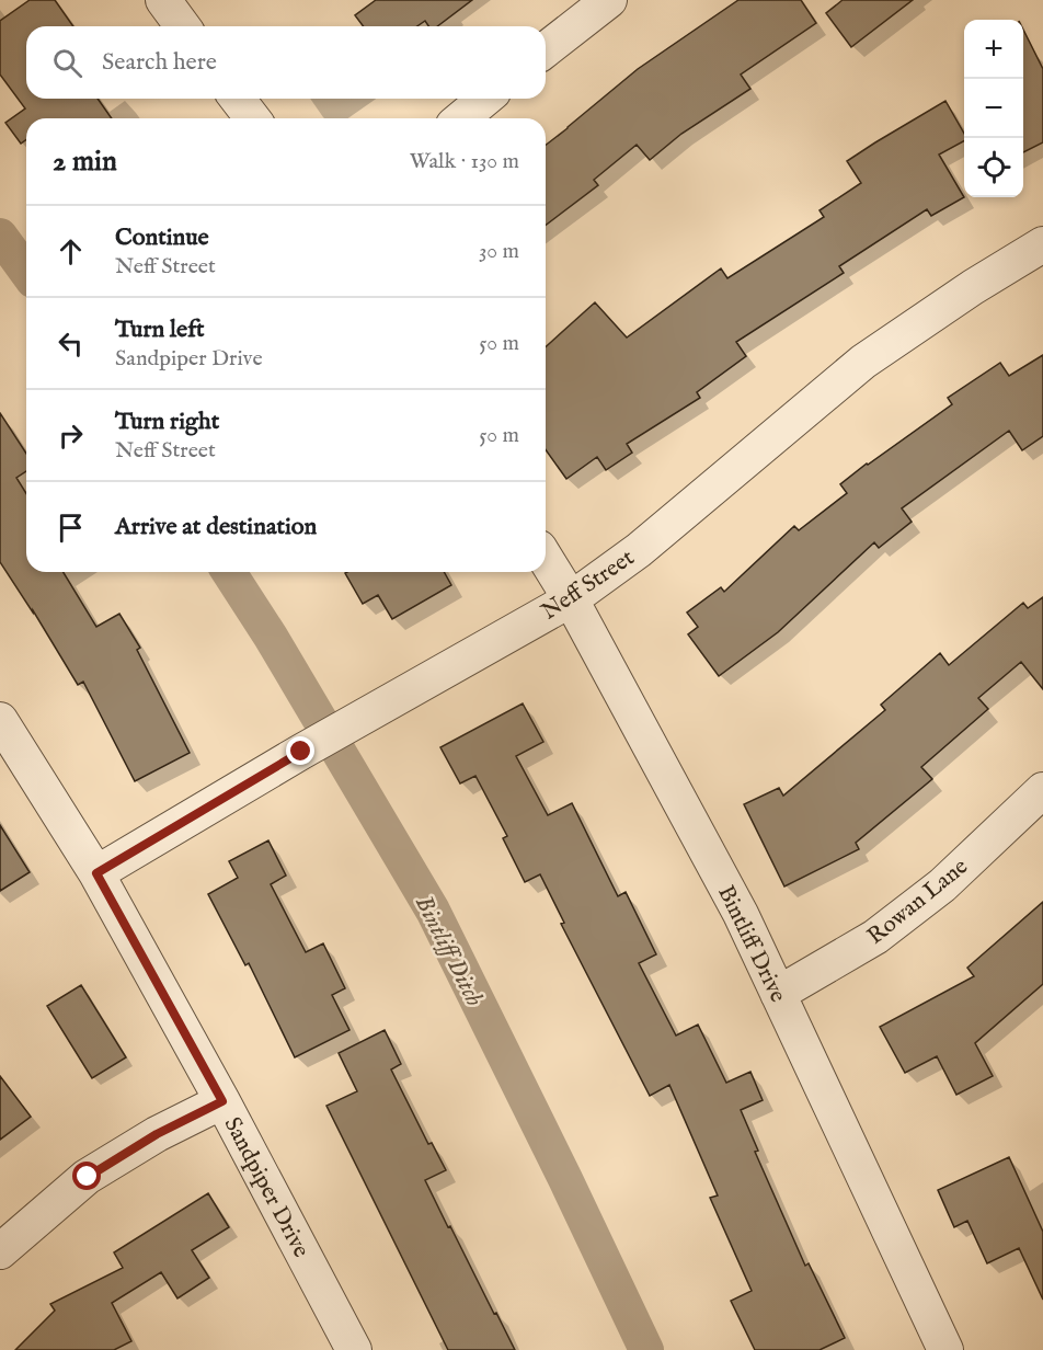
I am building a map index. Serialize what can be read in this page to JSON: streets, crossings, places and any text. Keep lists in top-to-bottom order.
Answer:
{
  "streets": {
    "street": [
      "Neff Street",
      "Rowan Lane",
      "Bintliff Drive",
      "Sandpiper Drive"
    ]
  },
  "crossings": [
    ["Neff Street", "Bintliff Drive"],
    ["Neff Street", "Sandpiper Drive"],
    ["Rowan Lane", "Bintliff Drive"]
  ],
  "water": ["Bintliff Ditch"],
  "page": {
    "map_buttons": ["+", "−"],
    "search": "Search here",
    "heading": ["2 min", "Walk · 130 m"],
    "list": [
      ["Continue", "Neff Street", "30 m"],
      ["Turn left", "Sandpiper Drive", "50 m"],
      ["Turn right", "Neff Street", "50 m"],
      "Arrive at destination"
    ]
  }
}
